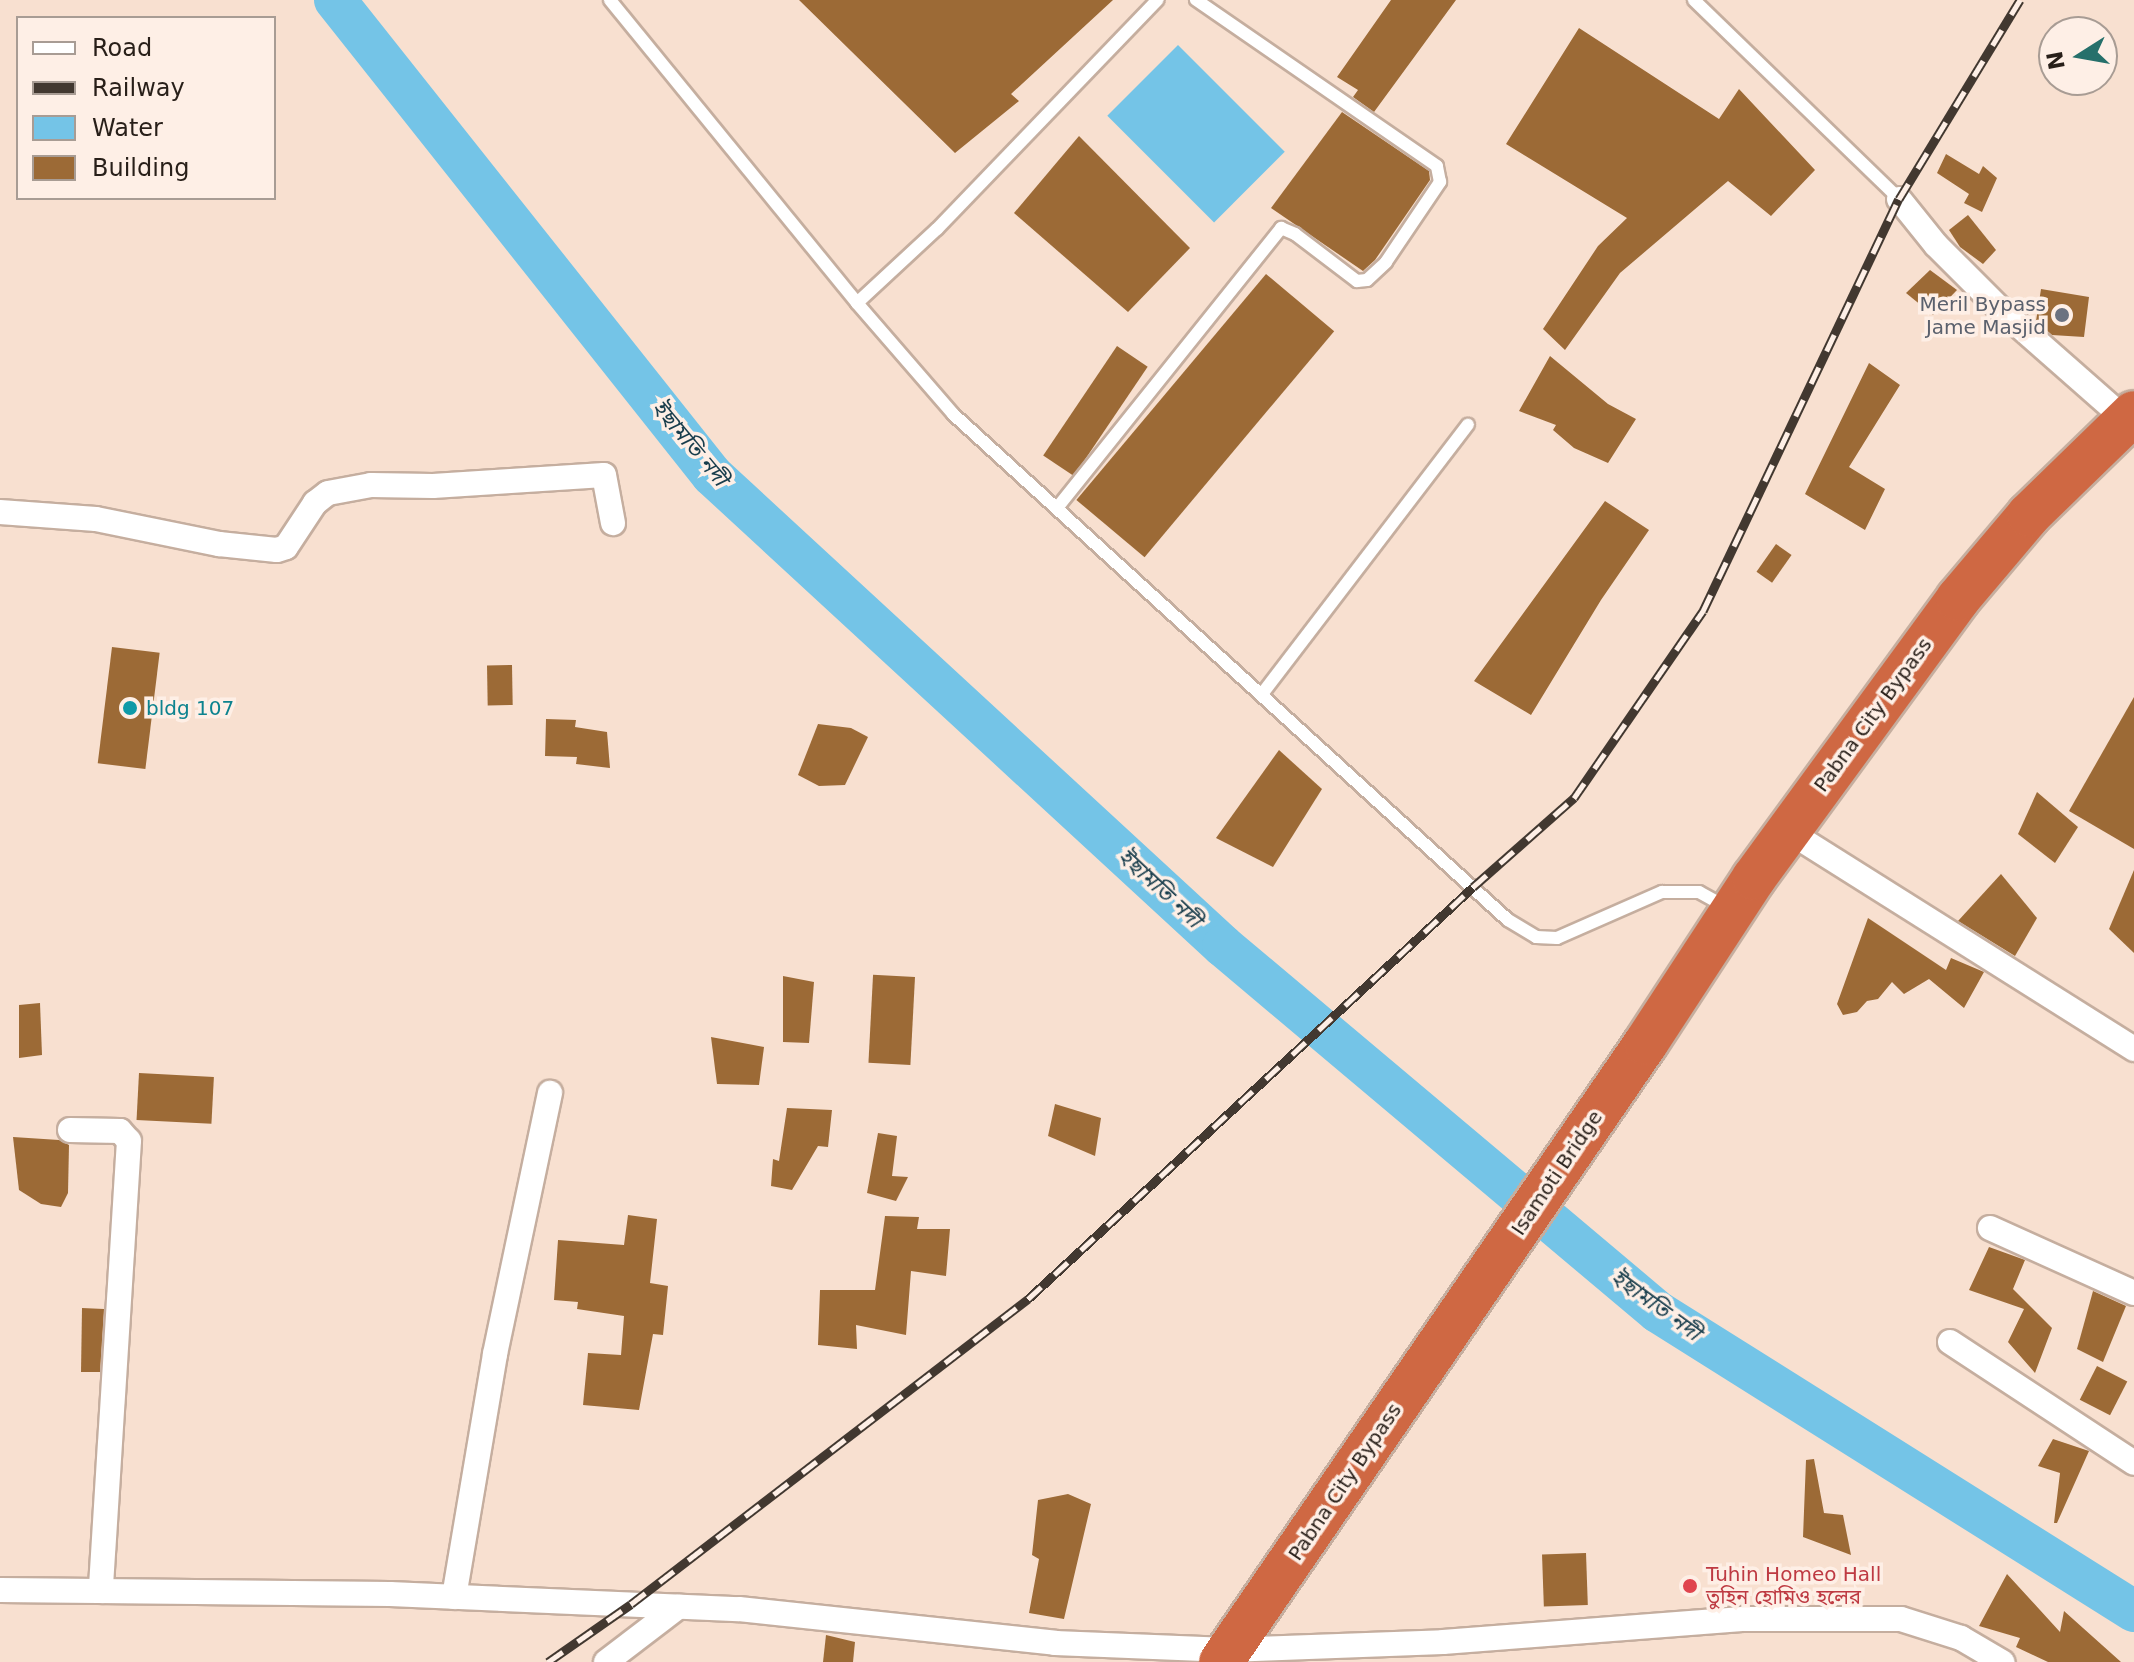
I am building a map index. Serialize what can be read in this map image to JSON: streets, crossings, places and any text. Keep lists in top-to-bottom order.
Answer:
{
  "streets": {
    "highway": ["Pabna City Bypass", "Isamoti Bridge"]
  },
  "crossings": [
    ["Pabna City Bypass", "Isamoti Bridge"]
  ],
  "water": ["ইছামতি নদী"],
  "places": ["Meril Bypass Jame Masjid", "bldg 107", "Tuhin Homeo Hall তুহিন হোমিও হলের"],
  "legend": [
    "Road",
    "Railway",
    "Water",
    "Building"
  ],
  "north": "left"
}
